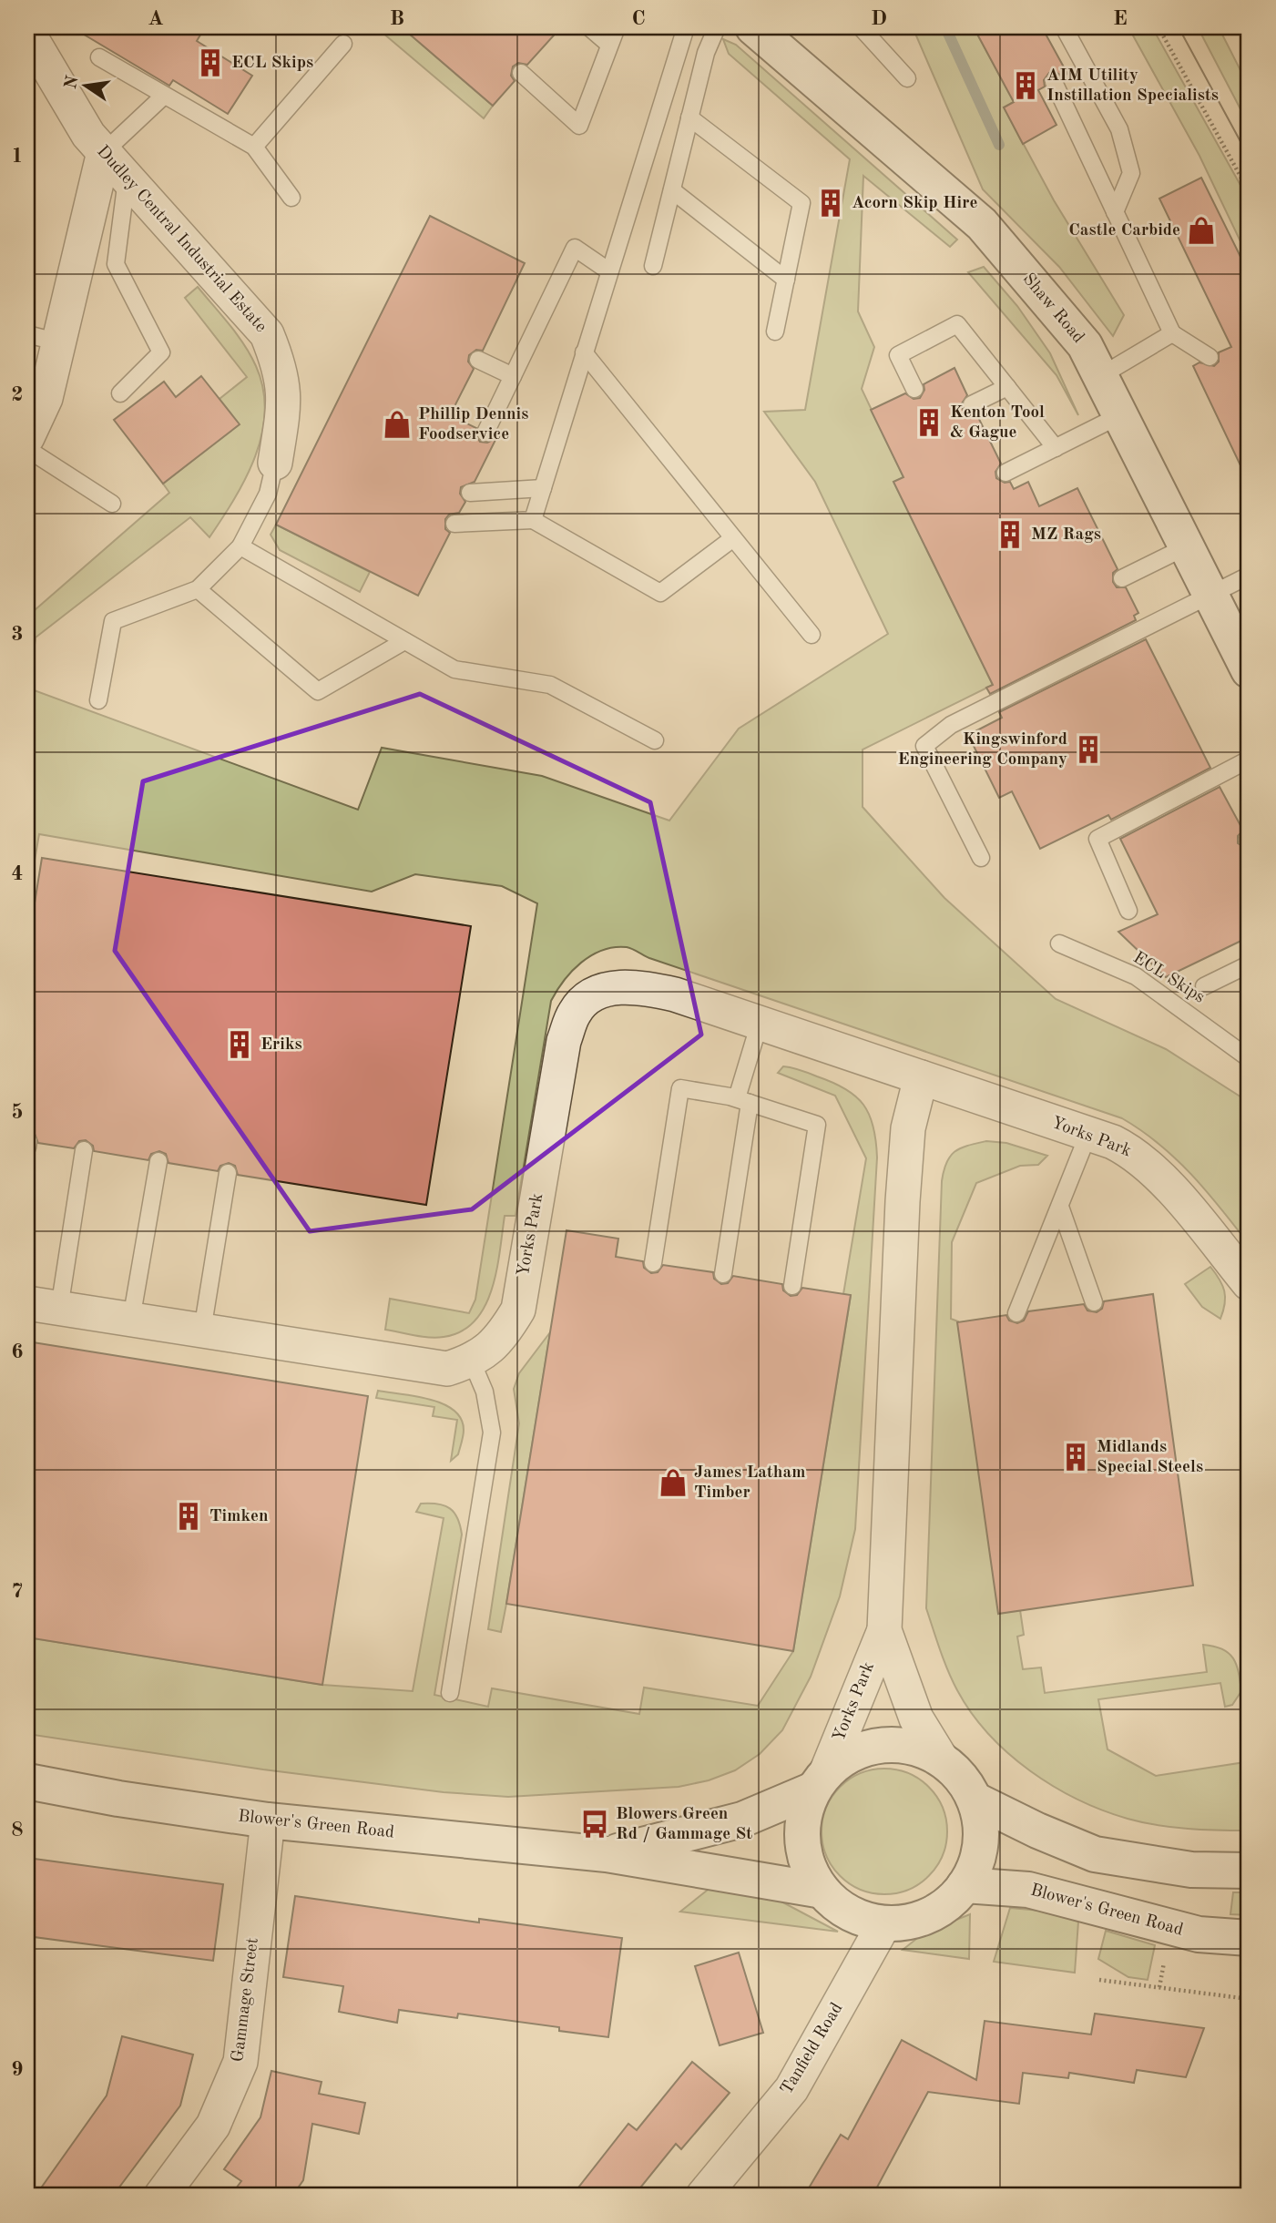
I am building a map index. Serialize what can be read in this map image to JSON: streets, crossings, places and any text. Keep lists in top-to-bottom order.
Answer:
{
  "streets": {
    "main road": ["Shaw Road", "Blower's Green Road"],
    "street": [
      "Dudley Central Industrial Estate",
      "Yorks Park",
      "Gammage Street",
      "Tanfield Road"
    ],
    "lane": ["ECL Skips"]
  },
  "crossings": [
    ["Yorks Park", "Blower's Green Road"],
    ["Yorks Park", "Tanfield Road"],
    ["Blower's Green Road", "Gammage Street"],
    ["Blower's Green Road", "Tanfield Road"]
  ],
  "places": {
    "building": [
      "ECL Skips",
      "AIM Utility Instillation Specialists",
      "Acorn Skip Hire",
      "Kenton Tool & Gague",
      "MZ Rags",
      "Kingswinford Engineering Company",
      "Eriks",
      "Midlands Special Steels",
      "Timken"
    ],
    "shop": ["Castle Carbide", "Phillip Dennis Foodservice", "James Latham Timber"],
    "bus stop": ["Blowers Green Rd / Gammage St"]
  },
  "north": "left",
  "grid": {
    "columns": [
      "A",
      "B",
      "C",
      "D",
      "E"
    ],
    "rows": [
      "1",
      "2",
      "3",
      "4",
      "5",
      "6",
      "7",
      "8",
      "9"
    ]
  }
}
